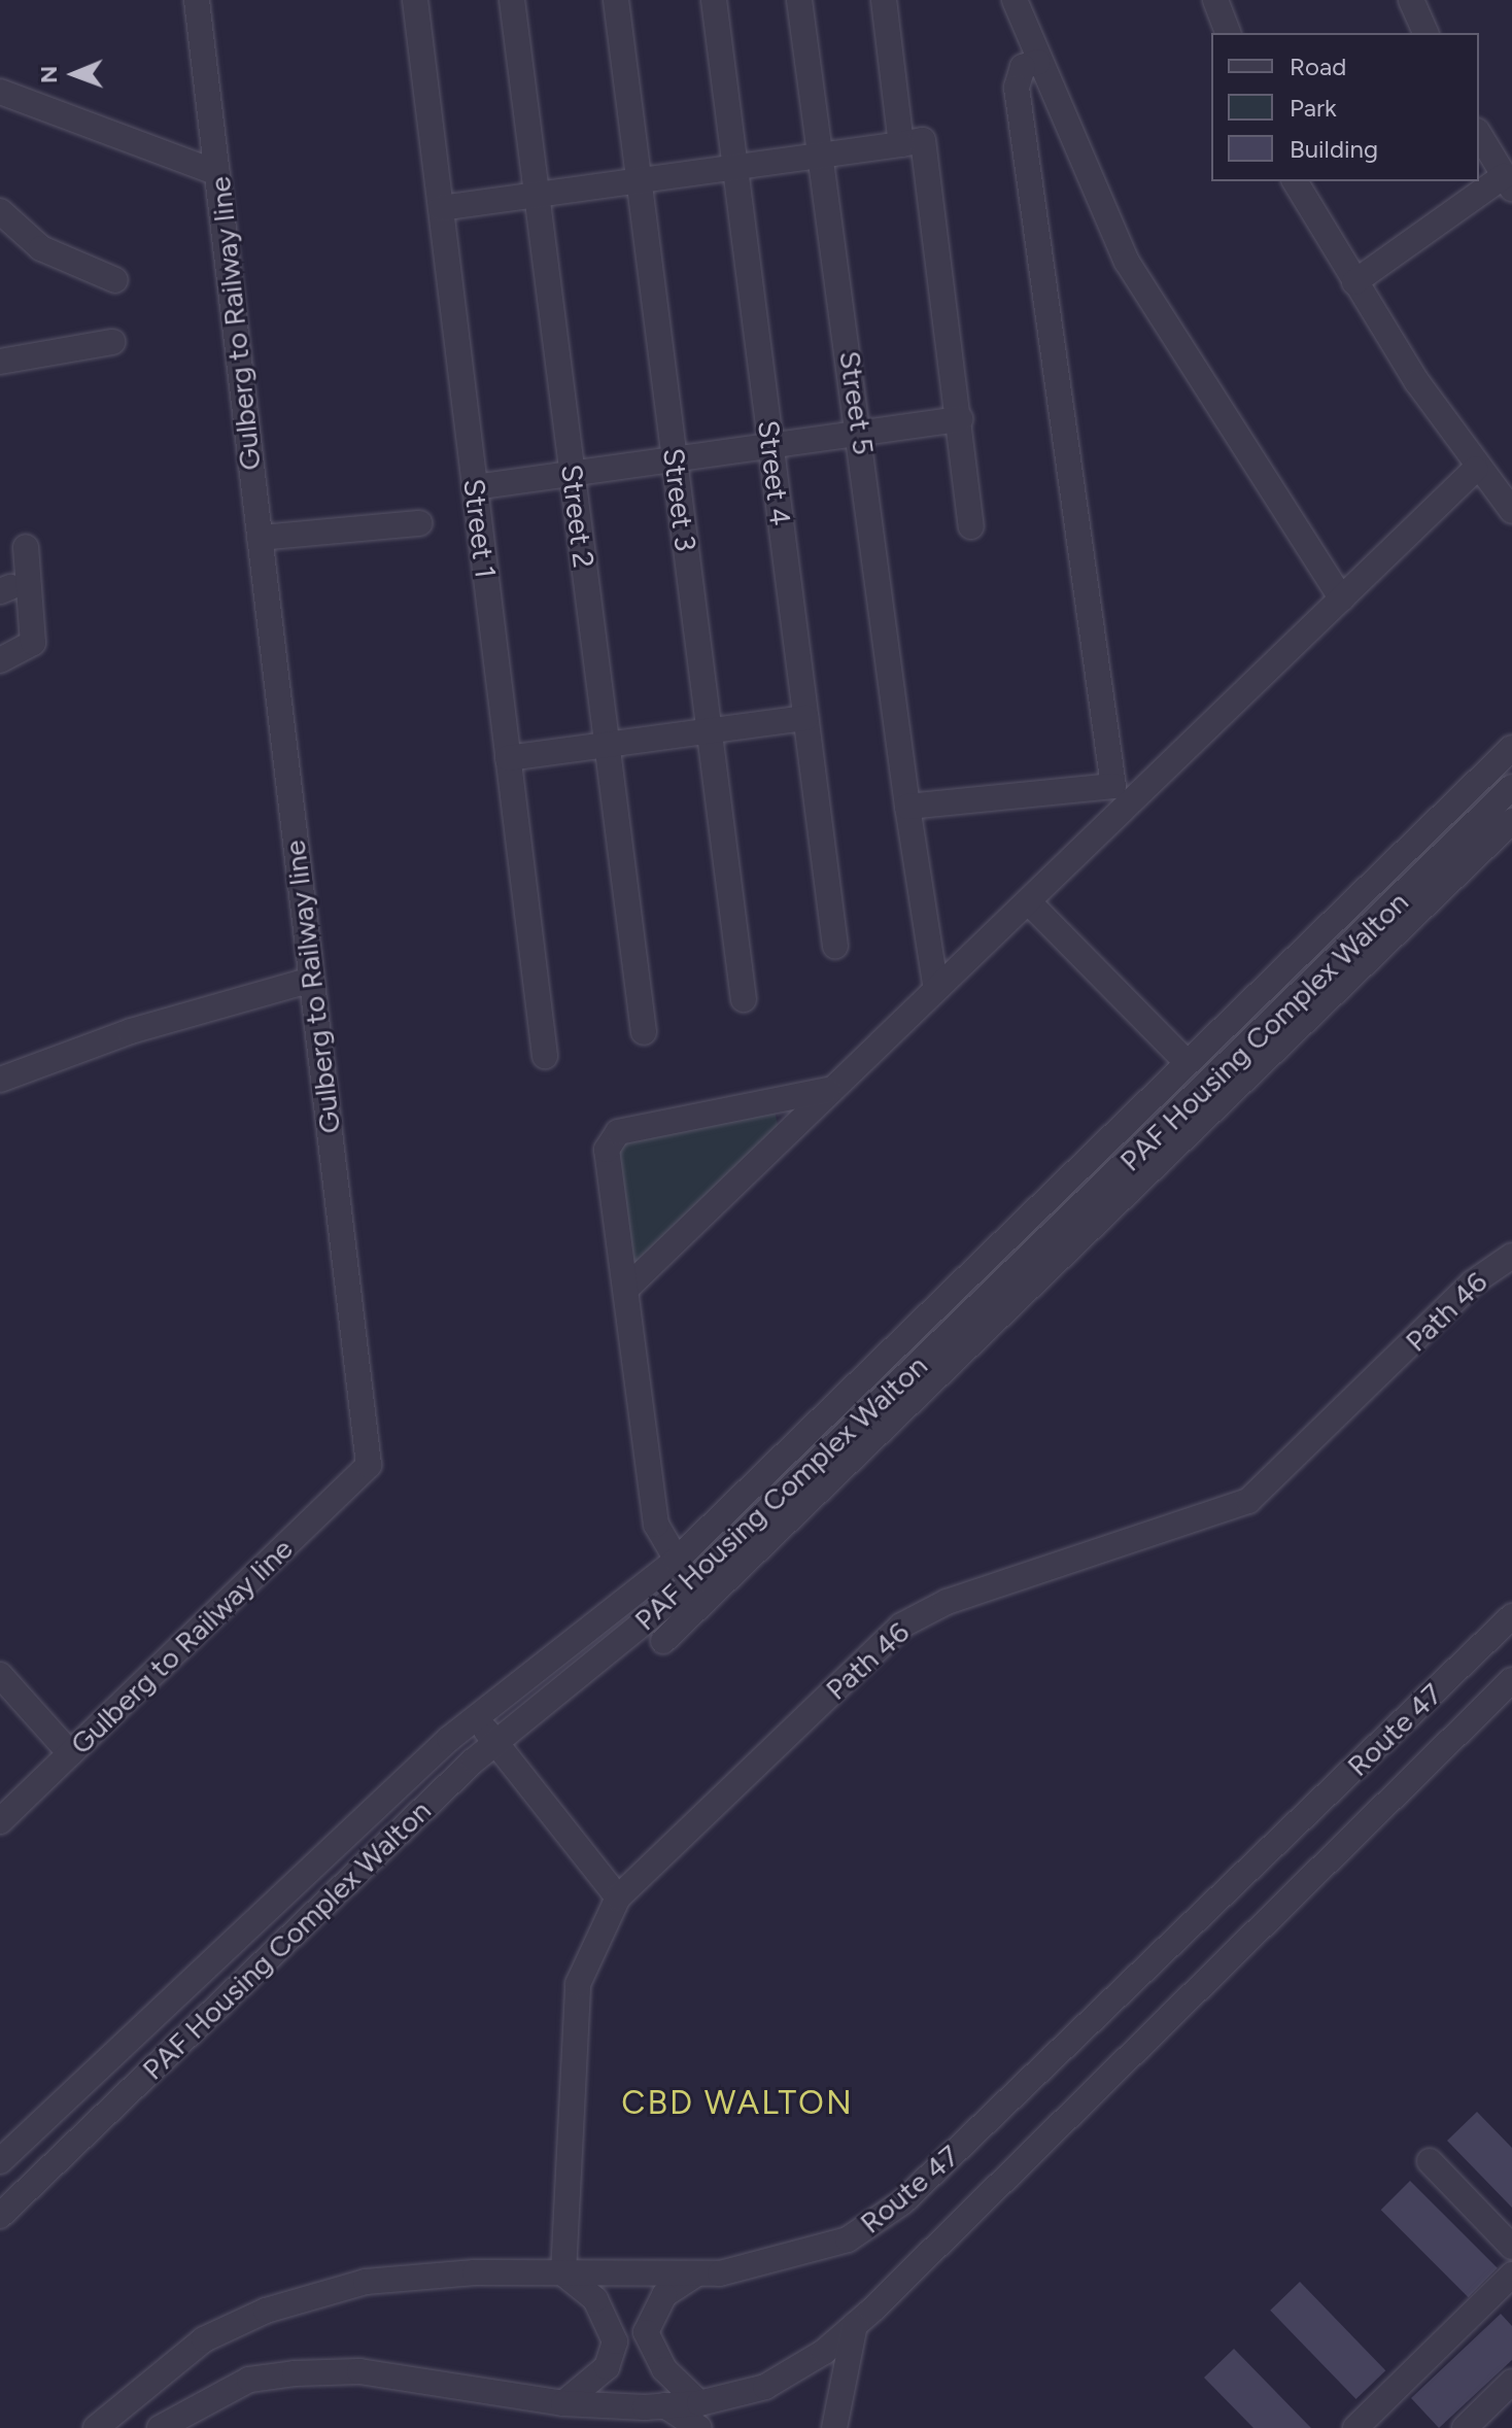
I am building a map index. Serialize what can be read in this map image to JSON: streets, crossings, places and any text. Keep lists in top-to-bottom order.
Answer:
{
  "streets": {
    "street": [
      "Gulberg to Railway line",
      "Street 5",
      "Street 4",
      "Street 3",
      "Street 2",
      "Street 1",
      "PAF Housing Complex Walton",
      "Path 46",
      "Route 47"
    ]
  },
  "crossings": [
    ["Path 46", "Route 47"]
  ],
  "districts": ["CBD WALTON"],
  "legend": ["Road", "Park", "Building"],
  "north": "left"
}
